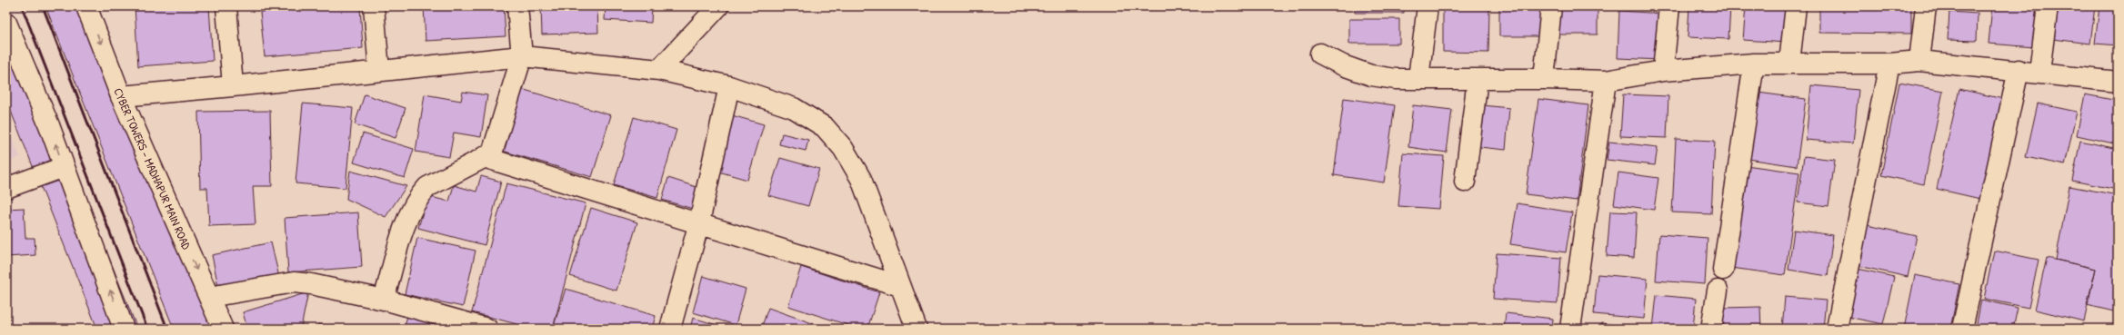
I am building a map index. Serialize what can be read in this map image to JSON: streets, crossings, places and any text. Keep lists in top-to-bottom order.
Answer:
{
  "streets": {
    "street": ["CYBER TOWERS - MADHAPUR MAIN ROAD"]
  }
}
